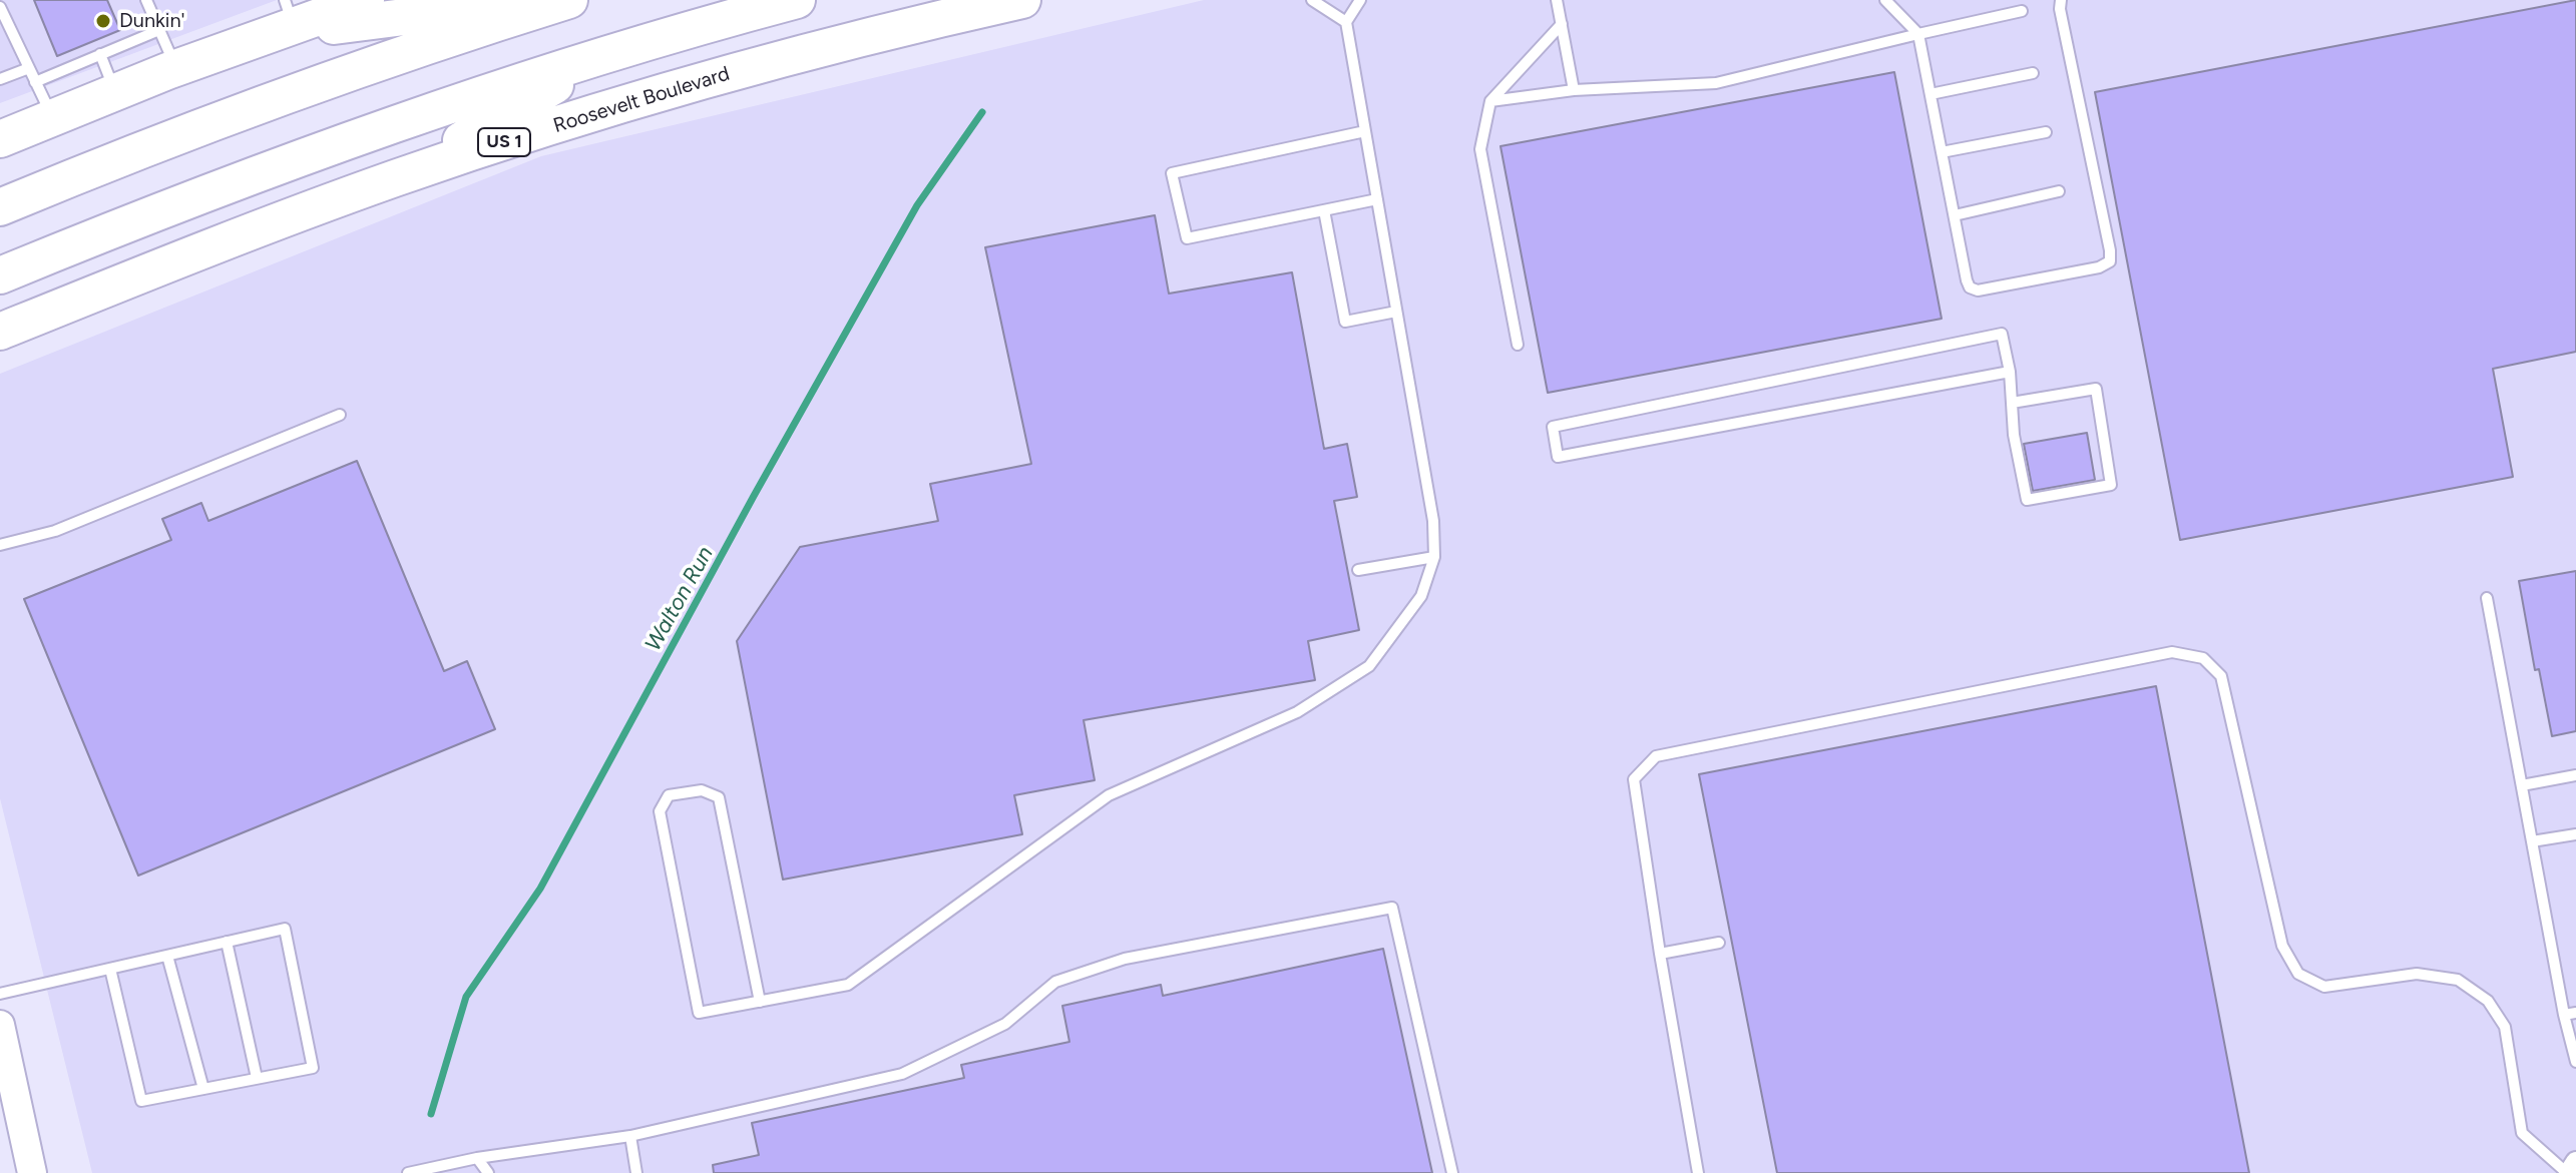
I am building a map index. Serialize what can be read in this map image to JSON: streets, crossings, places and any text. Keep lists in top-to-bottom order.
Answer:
{
  "streets": {
    "highway": ["Roosevelt Boulevard", "US 1"]
  },
  "water": ["Walton Run"],
  "places": ["Dunkin'"]
}
